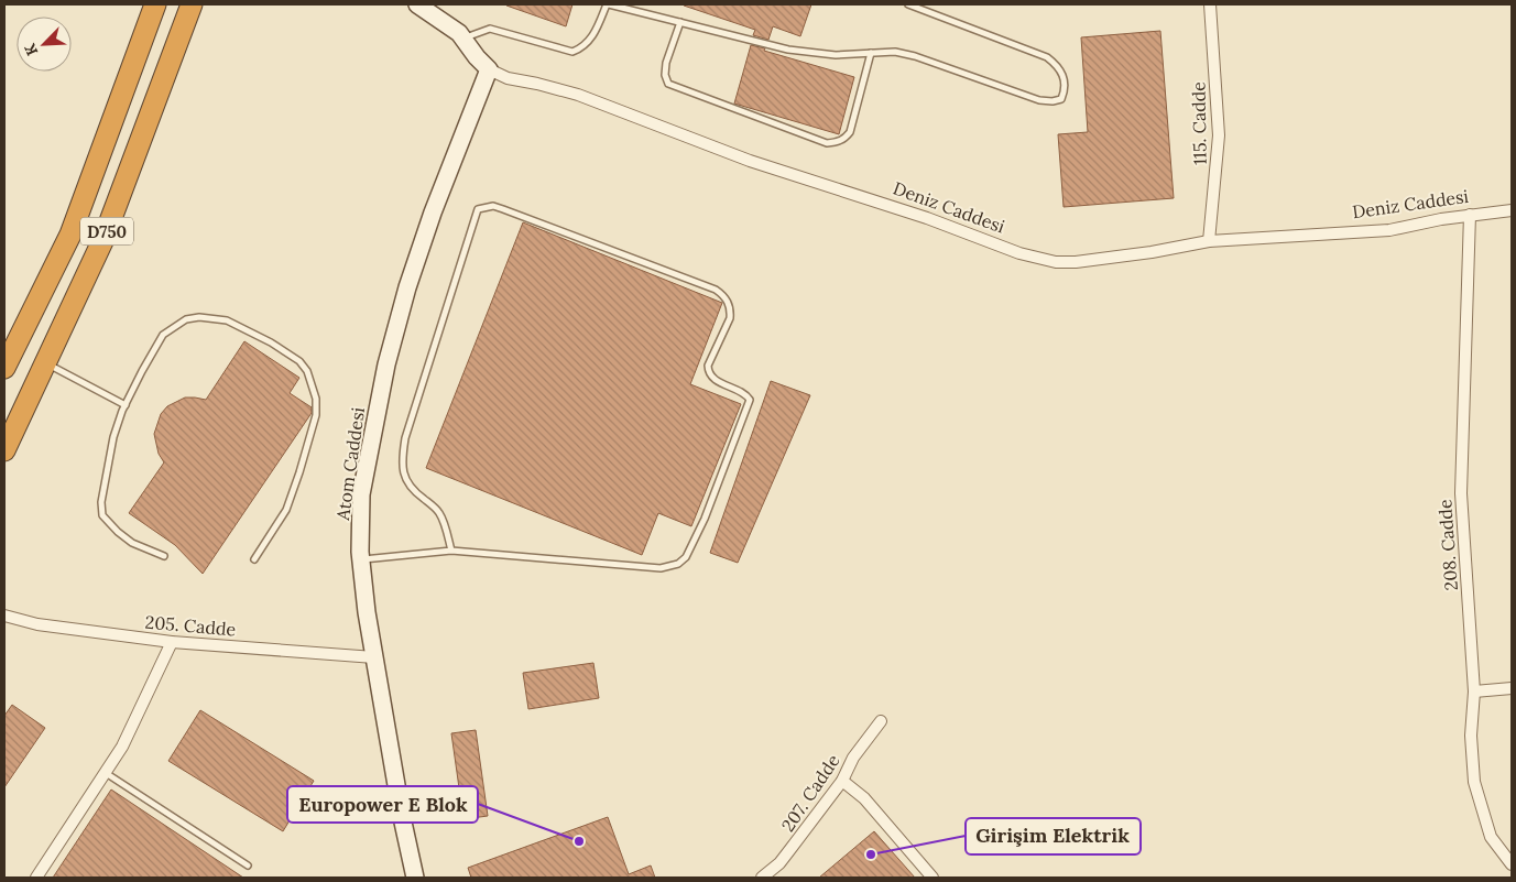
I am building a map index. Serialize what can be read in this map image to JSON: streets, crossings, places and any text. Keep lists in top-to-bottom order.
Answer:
{
  "streets": {
    "highway": ["D750"],
    "street": [
      "115. Cadde",
      "Deniz Caddesi",
      "Atom Caddesi",
      "208. Cadde",
      "205. Cadde",
      "207. Cadde"
    ]
  },
  "crossings": [
    ["115. Cadde", "Deniz Caddesi"],
    ["Deniz Caddesi", "Atom Caddesi"],
    ["Deniz Caddesi", "208. Cadde"],
    ["Atom Caddesi", "205. Cadde"]
  ],
  "places": ["Europower E Blok", "Girişim Elektrik"],
  "north": "bottom left"
}
